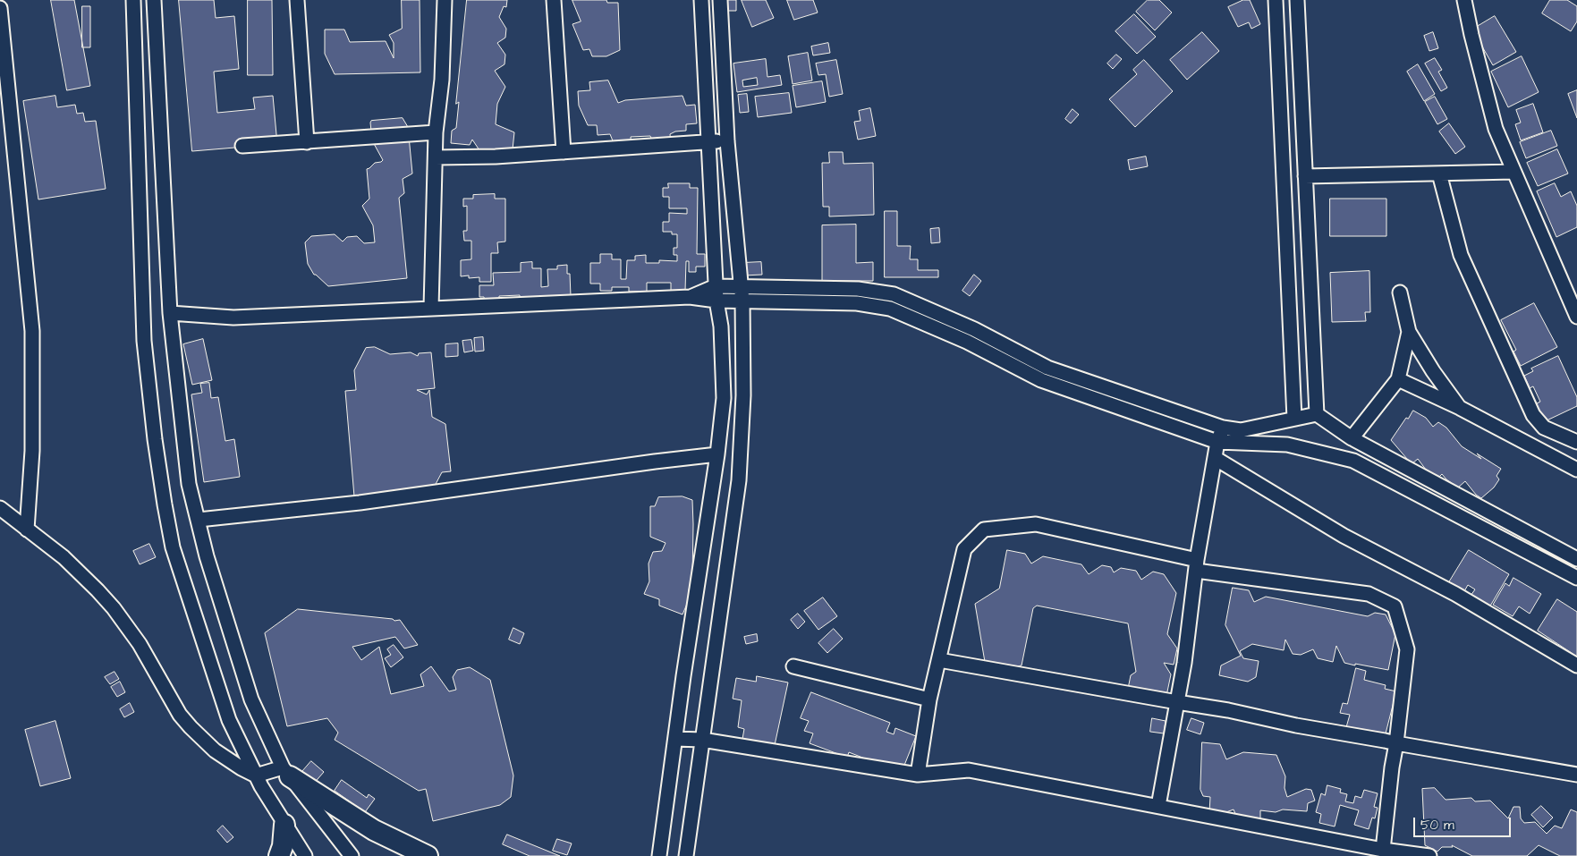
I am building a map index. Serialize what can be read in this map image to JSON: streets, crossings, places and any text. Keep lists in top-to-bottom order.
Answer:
{
  "scale_bar": "50 m"
}
